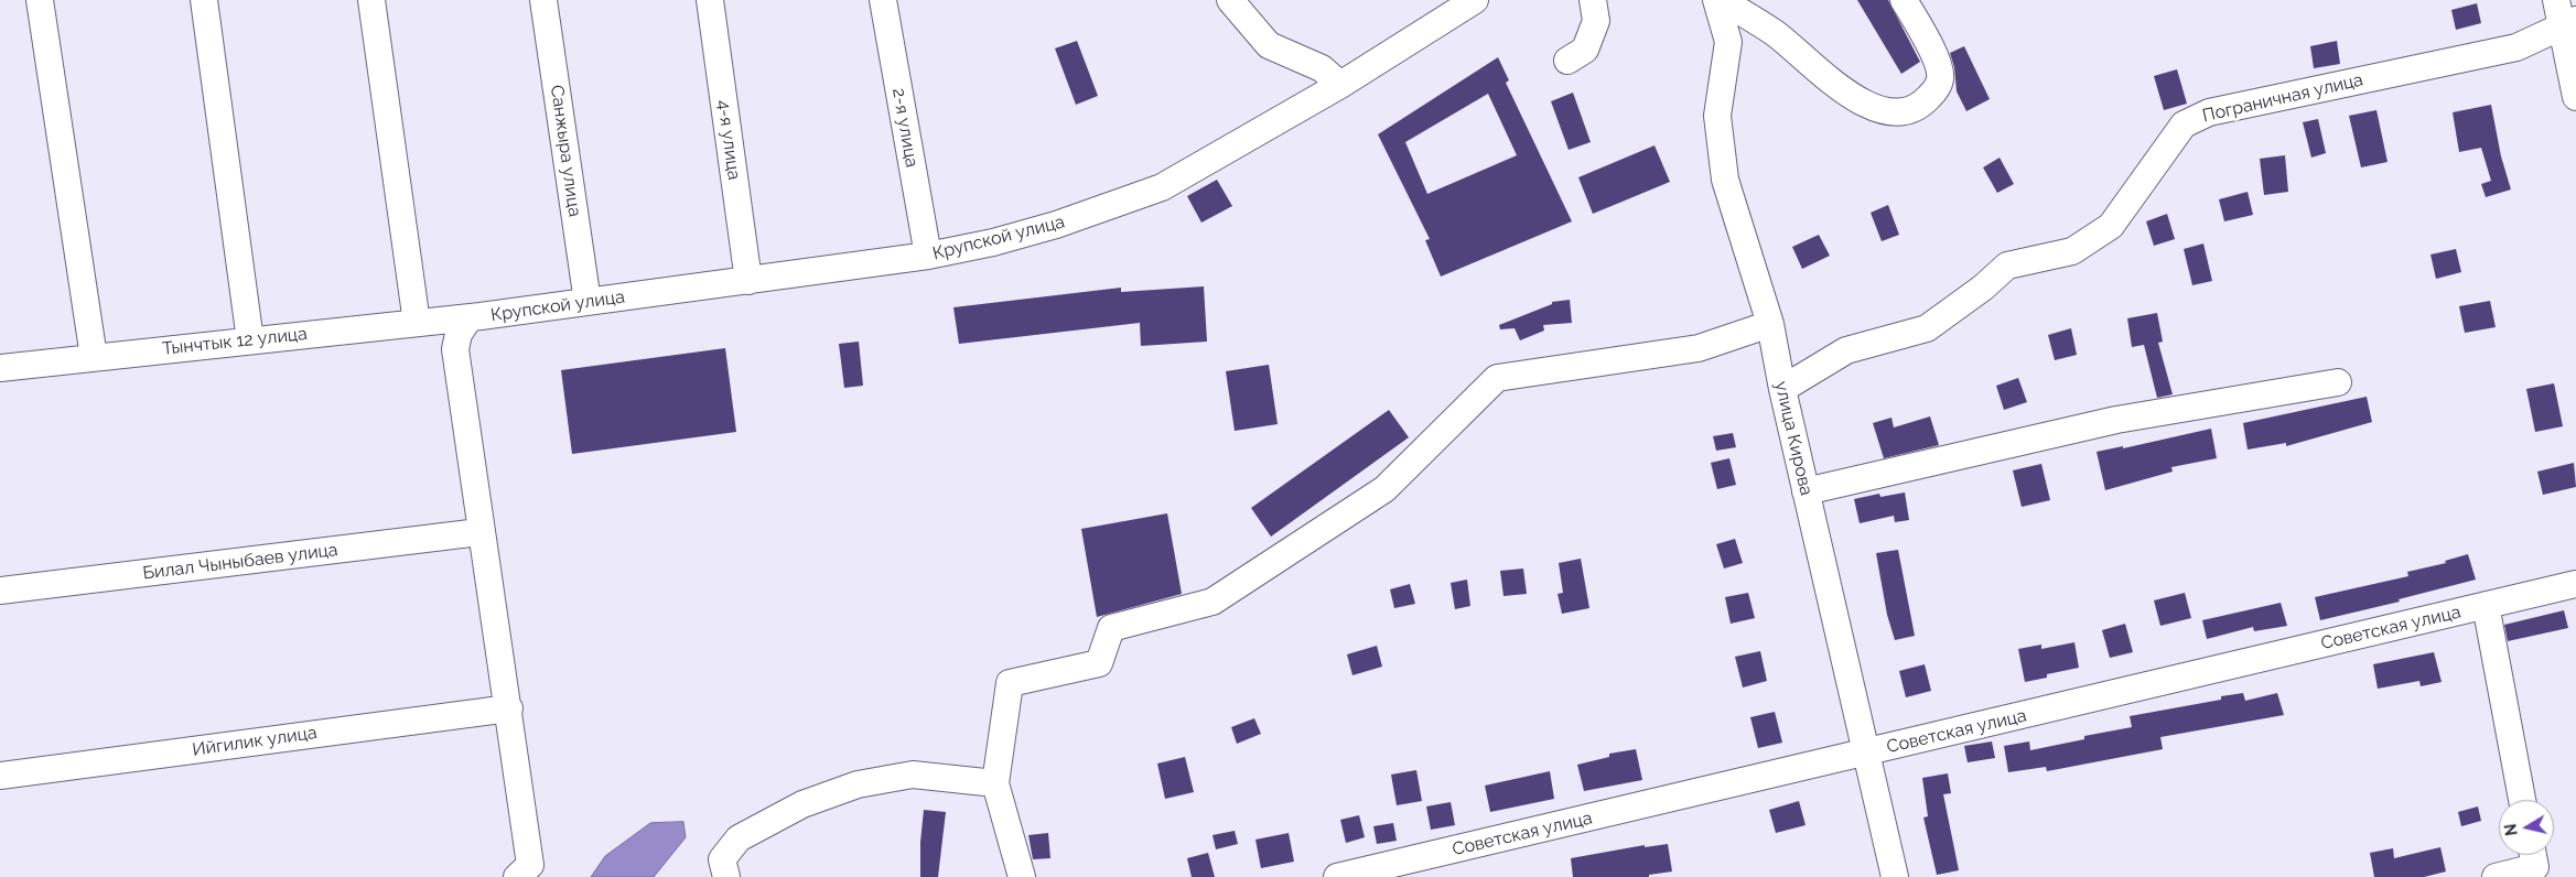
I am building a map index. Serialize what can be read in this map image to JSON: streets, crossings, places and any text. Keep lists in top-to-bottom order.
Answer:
{
  "streets": {
    "street": [
      "Пограничная улица",
      "2-я улица",
      "4-я улица",
      "Санжыра улица",
      "Крупской улица",
      "Тынчтык 12 улица",
      "улица Кирова",
      "Билал Чыныбаев улица",
      "Советская улица",
      "Ийгилик улица"
    ]
  },
  "crossings": [
    ["Пограничная улица", "улица Кирова"],
    ["2-я улица", "Крупской улица"],
    ["4-я улица", "Крупской улица"],
    ["Санжыра улица", "Крупской улица"],
    ["Крупской улица", "Тынчтык 12 улица"],
    ["улица Кирова", "Советская улица"]
  ],
  "north": "left"
}
